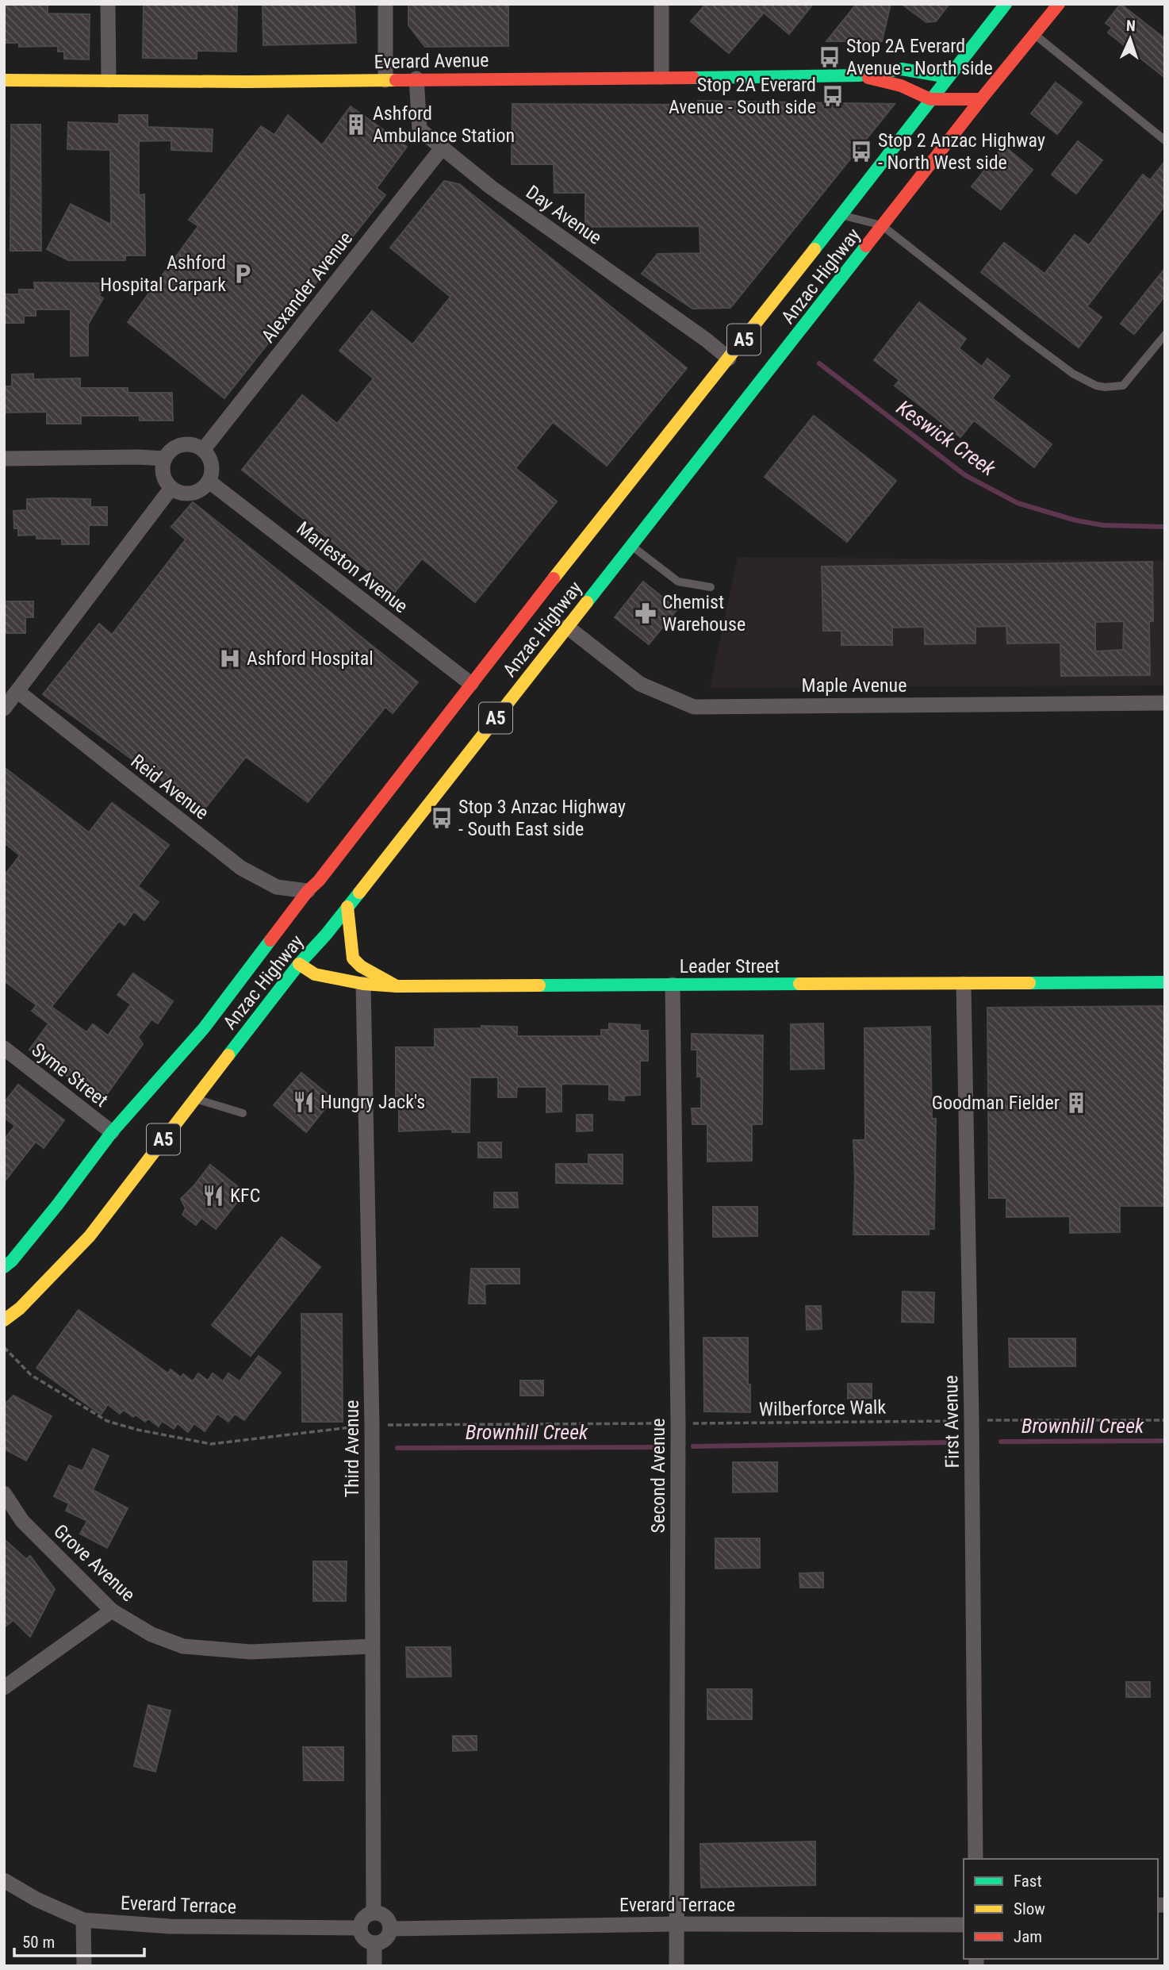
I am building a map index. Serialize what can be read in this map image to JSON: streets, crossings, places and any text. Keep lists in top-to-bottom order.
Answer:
{
  "streets": {
    "main road": [
      "Everard Avenue",
      "Anzac Highway",
      "A5",
      "Leader Street"
    ],
    "street": [
      "Day Avenue",
      "Alexander Avenue",
      "Marleston Avenue",
      "Maple Avenue",
      "Reid Avenue",
      "Syme Street",
      "First Avenue",
      "Third Avenue",
      "Second Avenue",
      "Grove Avenue",
      "Everard Terrace"
    ],
    "path": ["Wilberforce Walk"]
  },
  "crossings": [
    ["Everard Avenue", "Day Avenue"],
    ["Everard Avenue", "Anzac Highway"],
    ["Day Avenue", "Anzac Highway"],
    ["Day Avenue", "Alexander Avenue"],
    ["Anzac Highway", "Marleston Avenue"],
    ["Anzac Highway", "Maple Avenue"],
    ["Anzac Highway", "Reid Avenue"],
    ["Anzac Highway", "Leader Street"],
    ["Anzac Highway", "Syme Street"],
    ["Alexander Avenue", "Marleston Avenue"],
    ["Leader Street", "First Avenue"],
    ["Leader Street", "Third Avenue"],
    ["Leader Street", "Second Avenue"],
    ["Third Avenue", "Grove Avenue"],
    ["Third Avenue", "Everard Terrace"],
    ["Second Avenue", "Everard Terrace"]
  ],
  "water": ["Keswick Creek", "Brownhill Creek"],
  "places": {
    "bus stop": [
      "Stop 2A Everard Avenue - North side",
      "Stop 2A Everard Avenue - South side",
      "Stop 2 Anzac Highway - North West side",
      "Stop 3 Anzac Highway - South East side"
    ],
    "building": ["Ashford Ambulance Station", "Goodman Fielder"],
    "parking": ["Ashford Hospital Carpark"],
    "pharmacy": ["Chemist Warehouse"],
    "hospital": ["Ashford Hospital"],
    "restaurant": ["Hungry Jack's", "KFC"]
  },
  "legend": ["Fast", "Slow", "Jam"],
  "scale_bar": "50 m",
  "north": "top"
}
